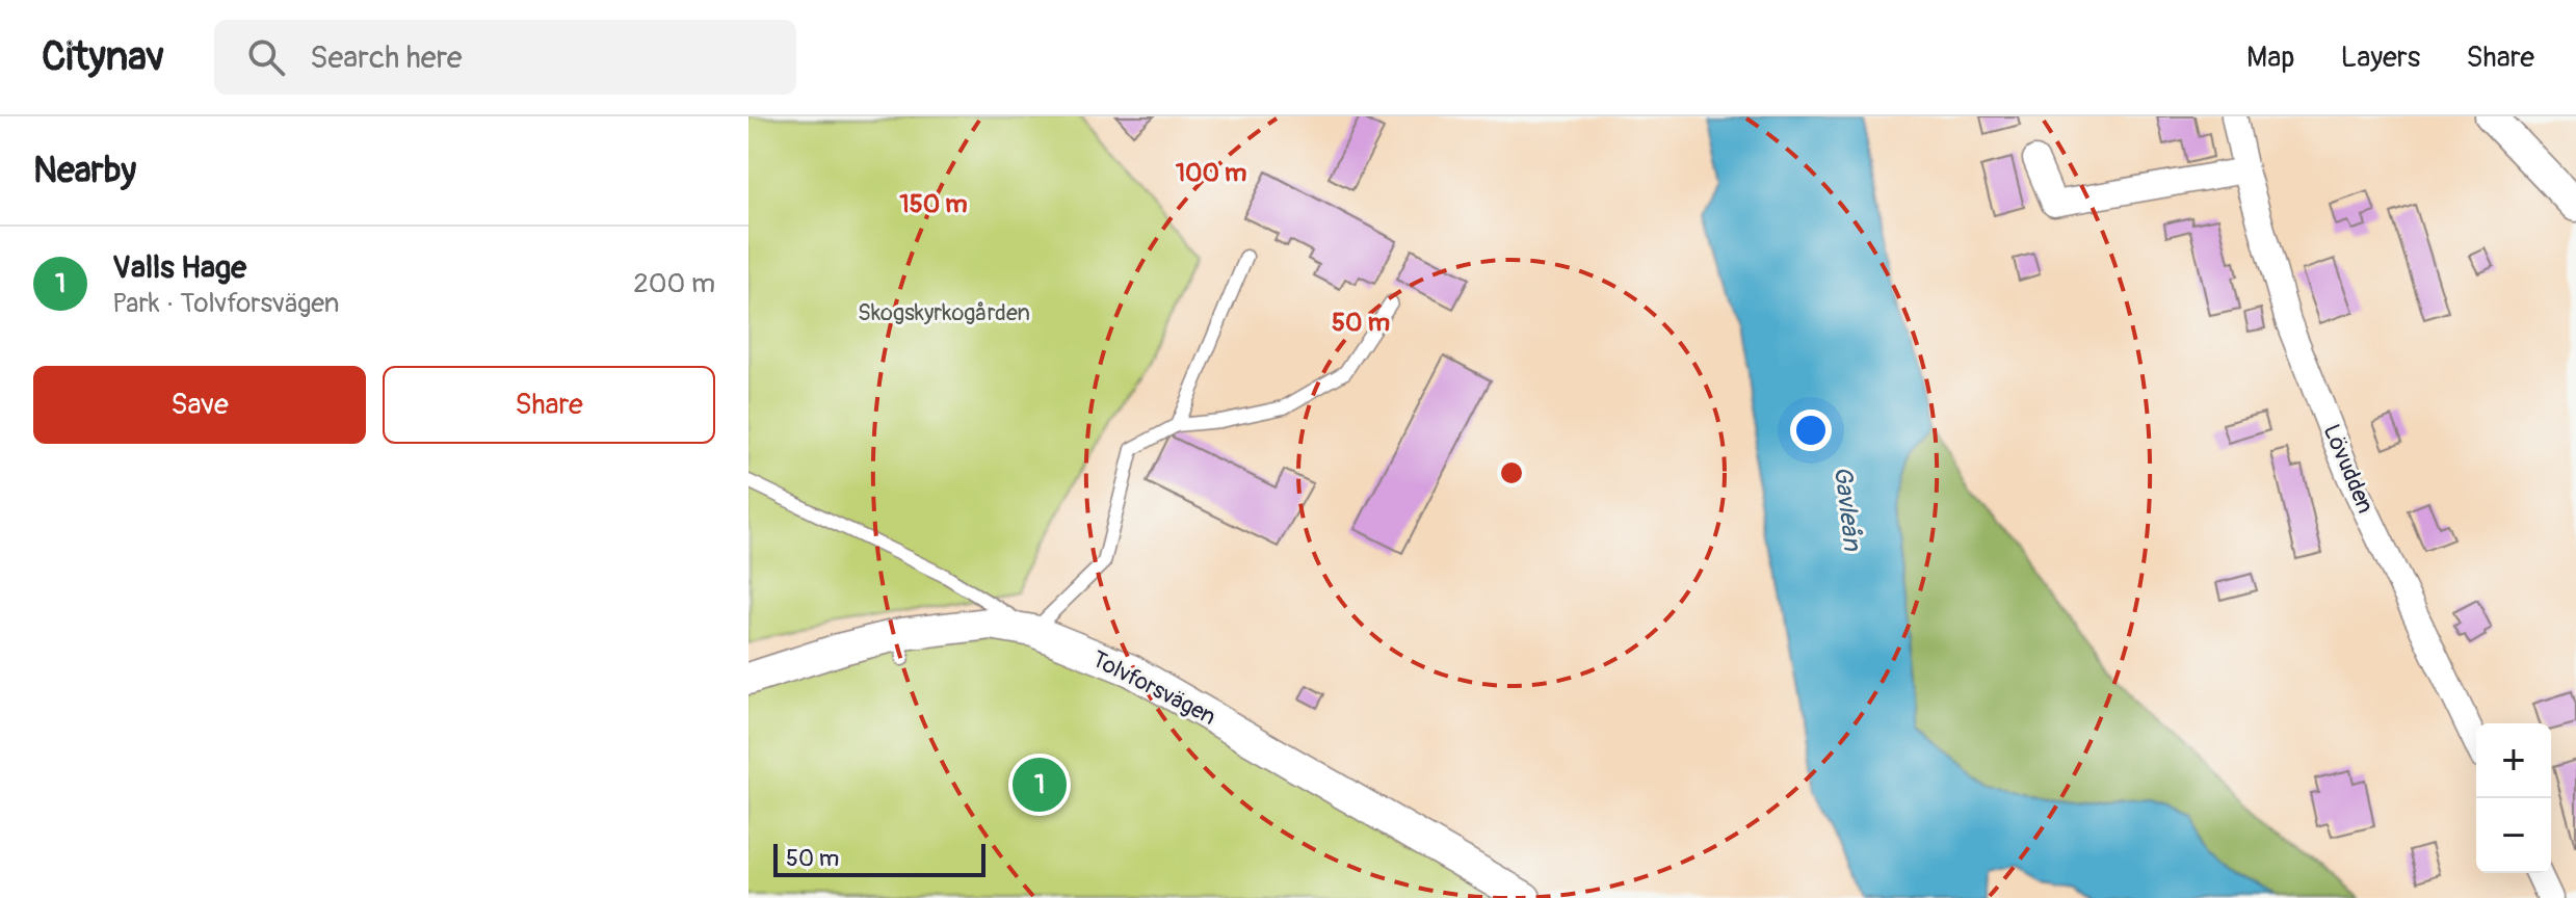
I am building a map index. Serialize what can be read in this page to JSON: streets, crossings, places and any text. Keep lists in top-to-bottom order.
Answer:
{
  "streets": {
    "street": ["Lövudden", "Tolvforsvägen"]
  },
  "water": ["Gavleån"],
  "parks": ["Skogskyrkogården"],
  "scale_bar": "50 m",
  "page": {
    "header": "Citynav",
    "search": "Search here",
    "nav": ["Map", "Layers", "Share"],
    "heading": "Nearby",
    "list": [
      {
        "mark": "1",
        "name": "Valls Hage",
        "note": "Park · Tolvforsvägen",
        "value": "200 m"
      }
    ],
    "buttons": ["Save", "Share"],
    "map_buttons": ["+", "−"],
    "pins": "1",
    "scale": "50 m"
  },
  "rings": ["100 m", "150 m", "50 m"]
}
